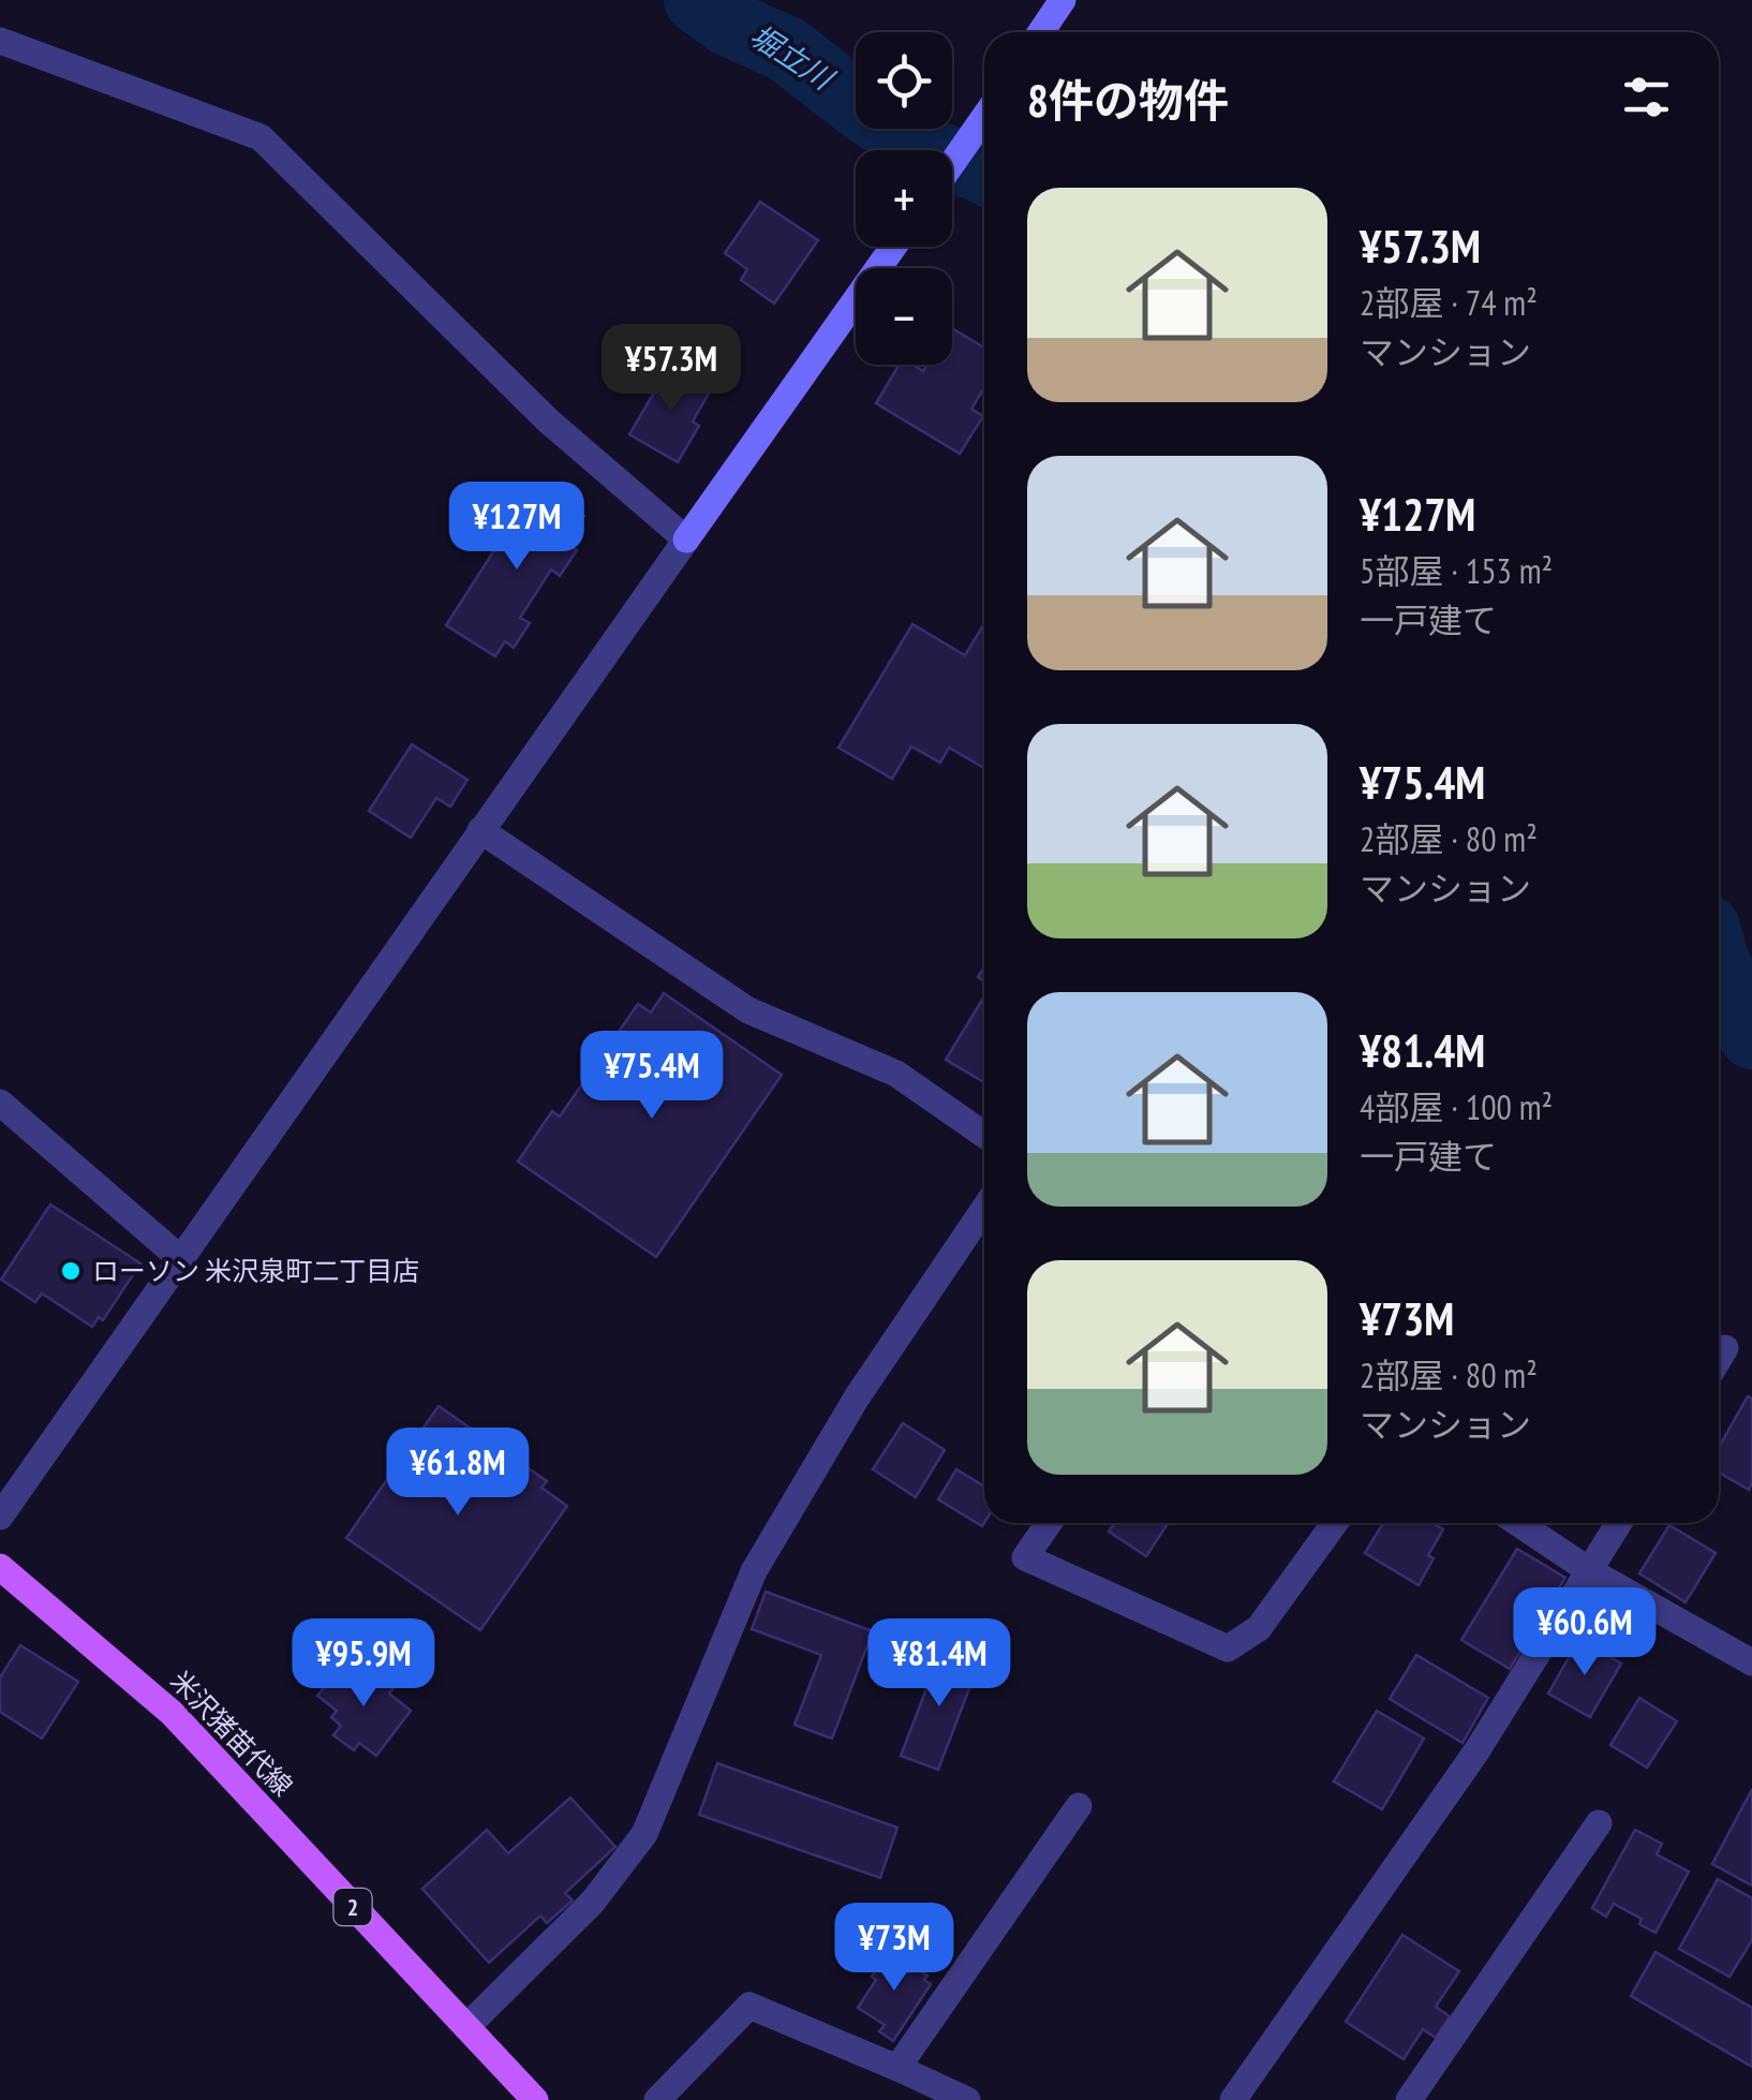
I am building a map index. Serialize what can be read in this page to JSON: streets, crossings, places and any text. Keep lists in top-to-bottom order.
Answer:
{
  "streets": {
    "main road": ["米沢猪苗代線", "2"]
  },
  "water": ["堀立川"],
  "places": ["ローソン 米沢泉町二丁目店"],
  "page": {
    "map_buttons": ["+", "−"],
    "heading": "8件の物件",
    "list": [
      {
        "name": "¥57.3M",
        "note": "2部屋 · 74 m² · マンション"
      },
      {
        "name": "¥127M",
        "note": "5部屋 · 153 m² · 一戸建て"
      },
      {
        "name": "¥75.4M",
        "note": "2部屋 · 80 m² · マンション"
      },
      {
        "name": "¥81.4M",
        "note": "4部屋 · 100 m² · 一戸建て"
      },
      {
        "name": "¥73M",
        "note": "2部屋 · 80 m² · マンション"
      }
    ],
    "price": [
      "¥57.3M",
      "¥127M",
      "¥75.4M",
      "¥61.8M",
      "¥60.6M",
      "¥95.9M",
      "¥81.4M",
      "¥73M"
    ]
  }
}
